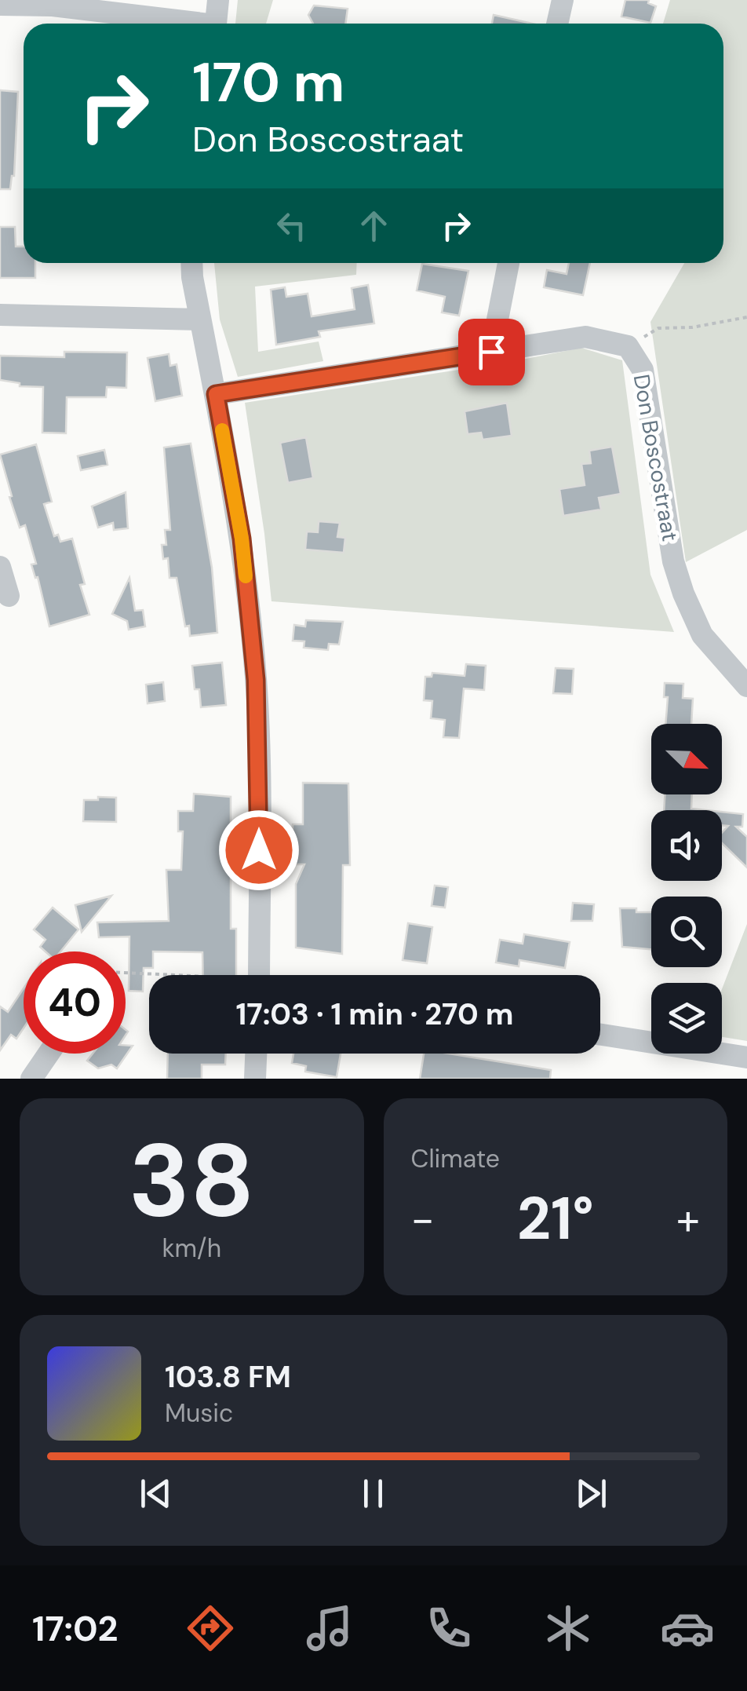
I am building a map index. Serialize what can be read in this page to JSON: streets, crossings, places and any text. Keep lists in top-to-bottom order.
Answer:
{
  "streets": {
    "street": ["Don Boscostraat"]
  },
  "north": "bottom right",
  "page": {
    "turn": ["170 m", "Don Boscostraat"],
    "limit": "40",
    "trip": "17:03 · 1 min · 270 m",
    "tile": [
      ["38", "km/h"],
      "Climate"
    ],
    "heat": ["−", "21°", "+"],
    "song": ["103.8 FM", "Music"],
    "tabs": "17:02"
  }
}
